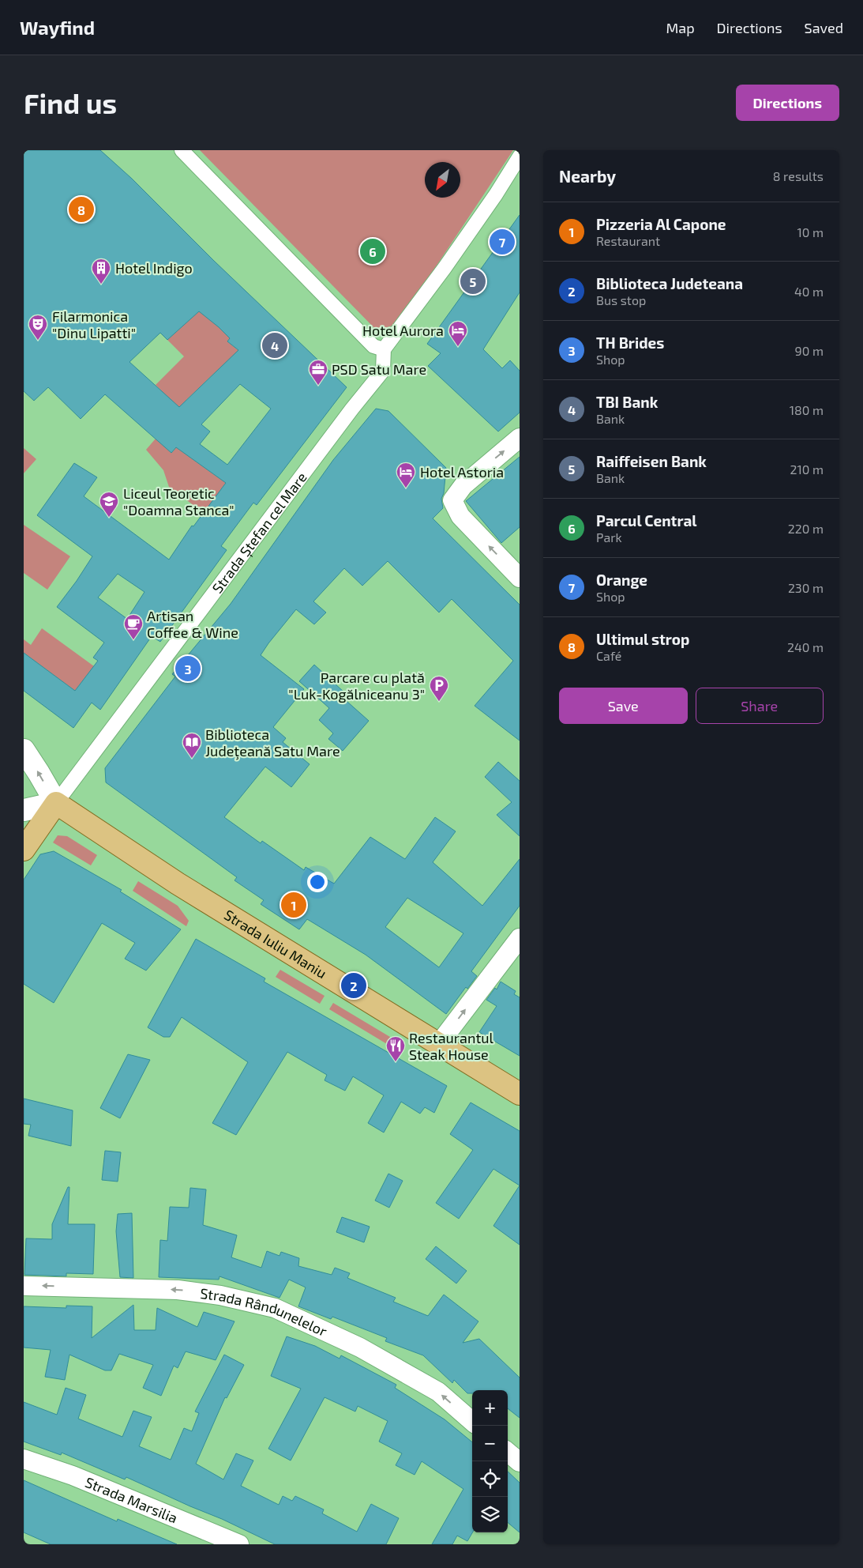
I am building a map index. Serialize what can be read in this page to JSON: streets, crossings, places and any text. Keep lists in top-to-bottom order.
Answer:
{
  "streets": {
    "main road": ["Strada Ștefan cel Mare", "Strada Iuliu Maniu"],
    "street": ["Strada Rândunelelor", "Strada Marsilia"]
  },
  "crossings": [
    ["Strada Ștefan cel Mare", "Strada Iuliu Maniu"]
  ],
  "one_way": ["Strada Rândunelelor"],
  "places": {
    "building": ["Hotel Indigo"],
    "theatre": ["Filarmonica \"Dinu Lipatti\""],
    "hotel": ["Hotel Aurora", "Hotel Astoria"],
    "office": ["PSD Satu Mare"],
    "school or university": ["Liceul Teoretic \"Doamna Stanca\""],
    "cafe": ["Artisan Coffee & Wine"],
    "parking": ["Parcare cu plată \"Luk-Kogălniceanu 3\""],
    "library": ["Biblioteca Judeţeană Satu Mare"],
    "restaurant": ["Restaurantul Steak House"]
  },
  "north": "bottom left",
  "page": {
    "header": "Wayfind",
    "nav": ["Map", "Directions", "Saved"],
    "buttons": [
      "Directions",
      ["Save", "Share"]
    ],
    "title": "Find us",
    "heading": ["Nearby", "8 results"],
    "pins": [
      "8",
      "7",
      "6",
      "5",
      "4",
      "3",
      "1",
      "2"
    ],
    "list": [
      {
        "mark": "1",
        "name": "Pizzeria Al Capone",
        "note": "Restaurant",
        "value": "10 m"
      },
      {
        "mark": "2",
        "name": "Biblioteca Judeteana",
        "note": "Bus stop",
        "value": "40 m"
      },
      {
        "mark": "3",
        "name": "TH Brides",
        "note": "Shop",
        "value": "90 m"
      },
      {
        "mark": "4",
        "name": "TBI Bank",
        "note": "Bank",
        "value": "180 m"
      },
      {
        "mark": "5",
        "name": "Raiffeisen Bank",
        "note": "Bank",
        "value": "210 m"
      },
      {
        "mark": "6",
        "name": "Parcul Central",
        "note": "Park",
        "value": "220 m"
      },
      {
        "mark": "7",
        "name": "Orange",
        "note": "Shop",
        "value": "230 m"
      },
      {
        "mark": "8",
        "name": "Ultimul strop",
        "note": "Café",
        "value": "240 m"
      }
    ],
    "map_buttons": ["+", "−"]
  }
}
